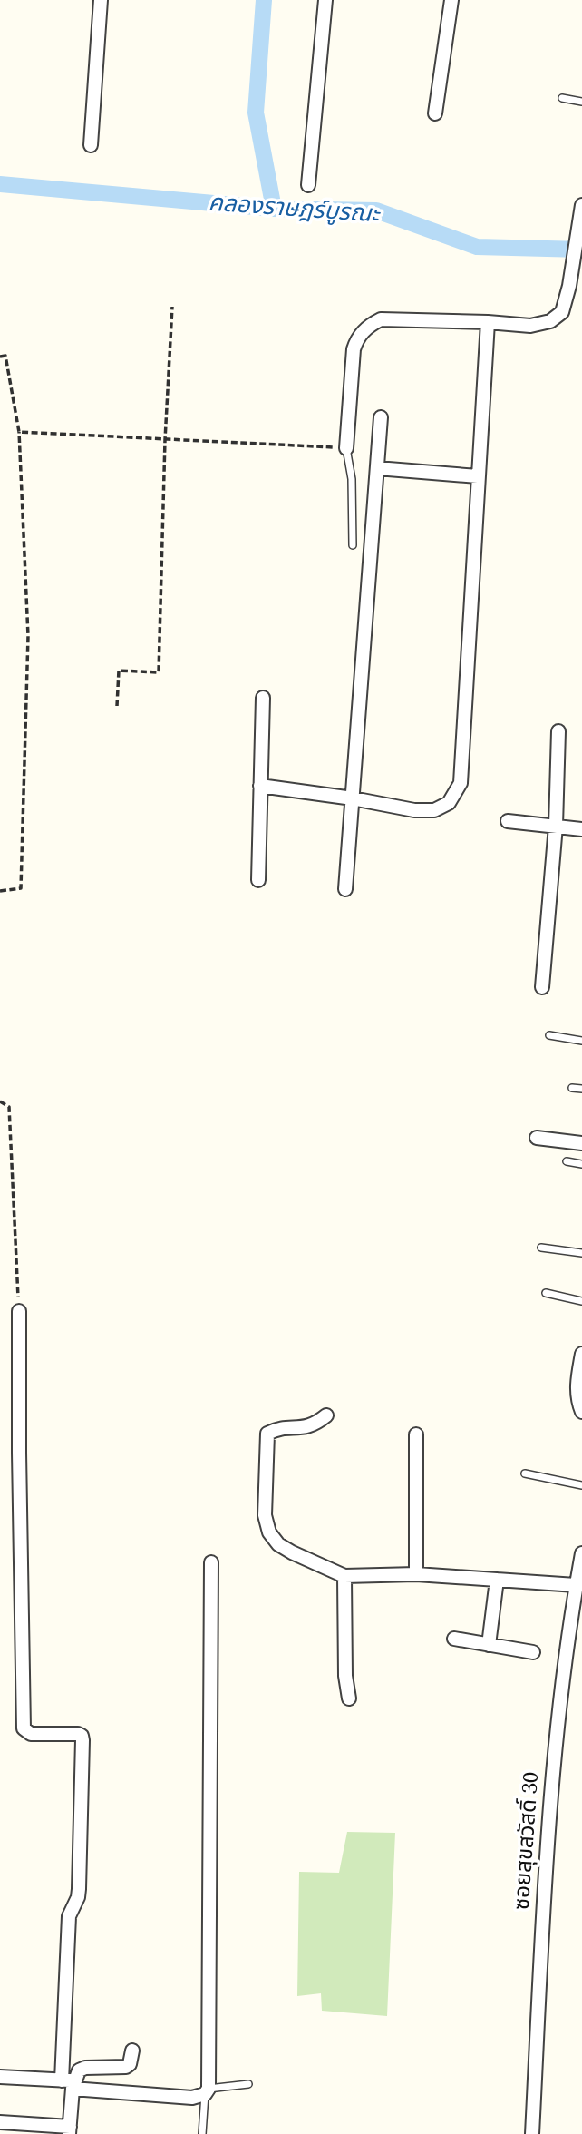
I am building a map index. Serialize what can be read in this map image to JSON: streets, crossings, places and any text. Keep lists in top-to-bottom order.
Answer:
{
  "streets": {
    "street": ["ซอยสุขสวัสดิ์ 30"]
  },
  "water": ["คลองราษฎร์บูรณะ"]
}
